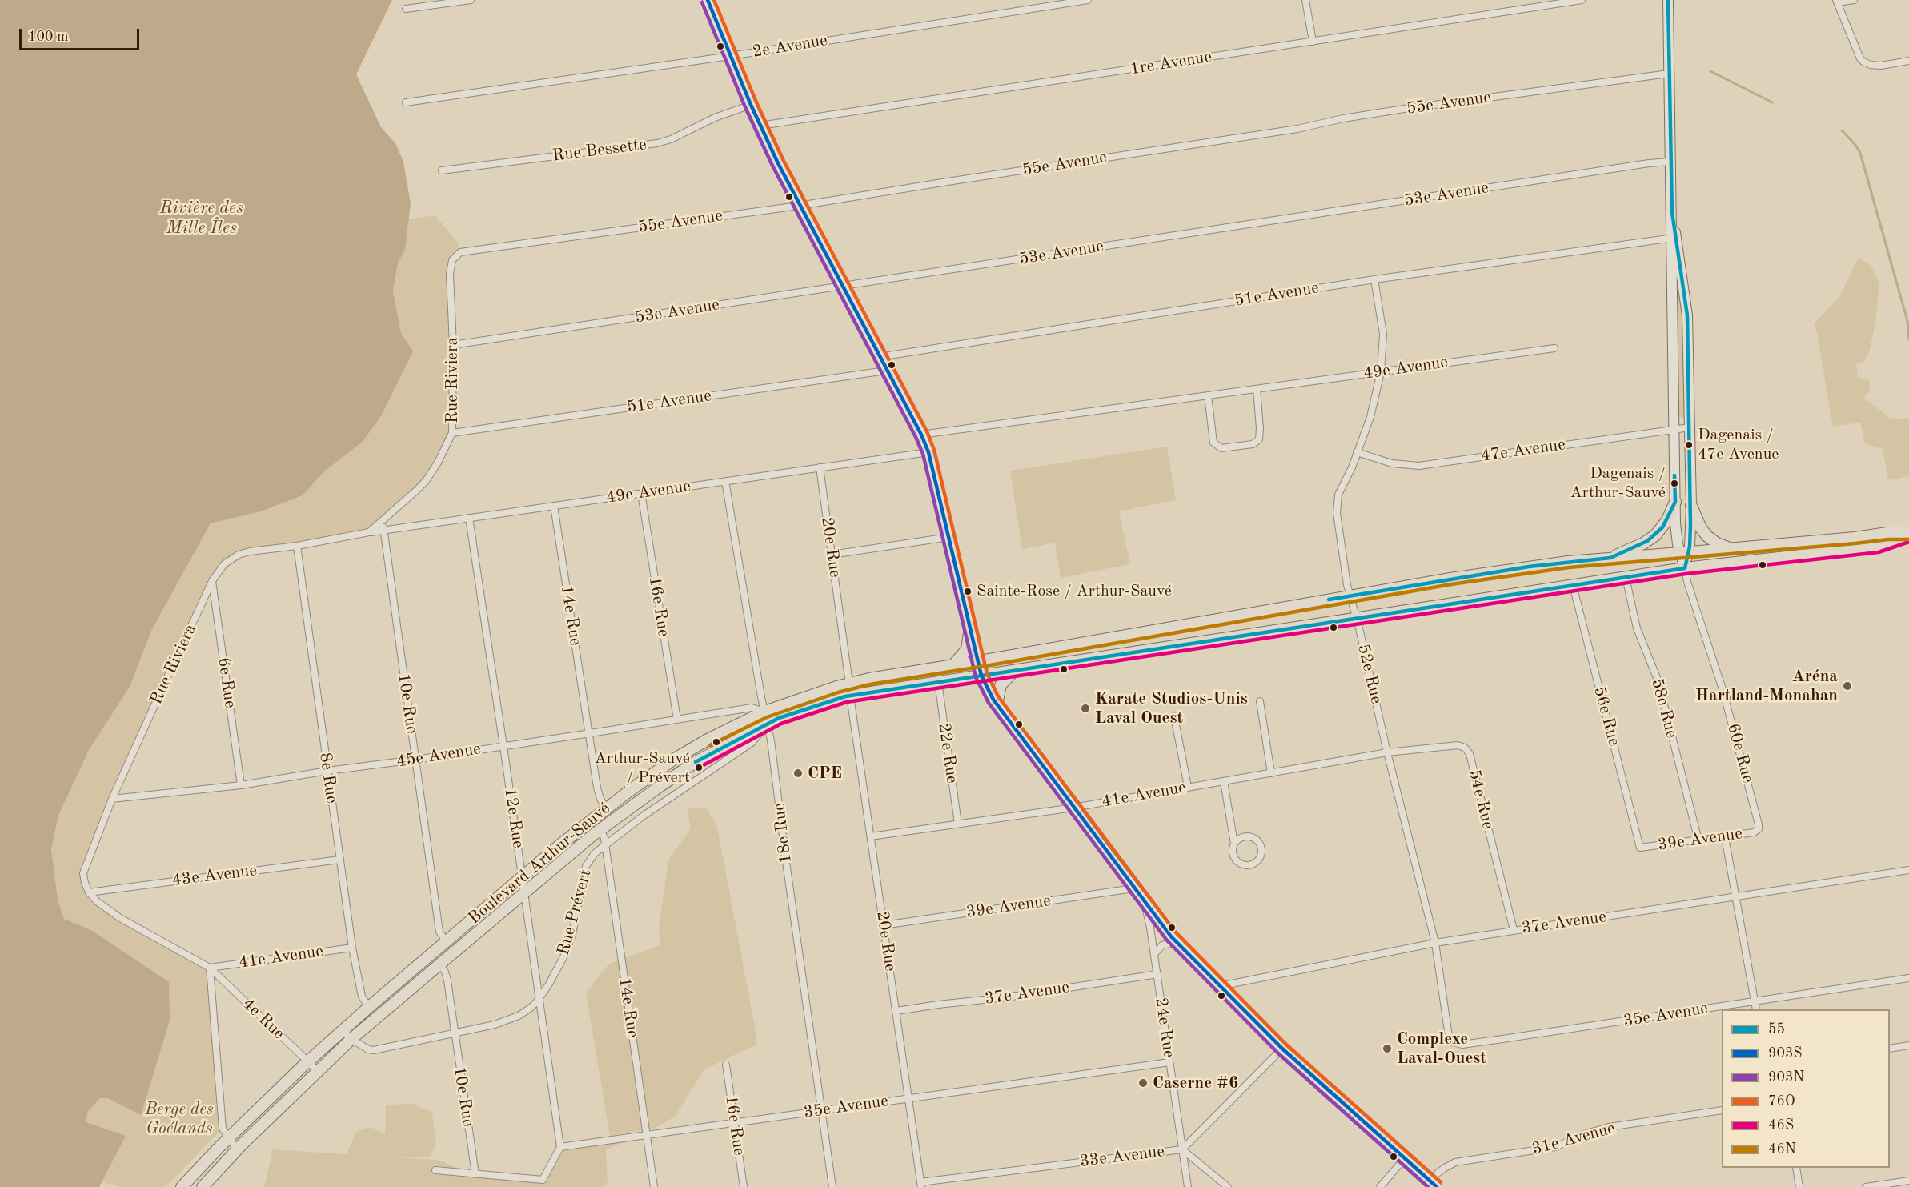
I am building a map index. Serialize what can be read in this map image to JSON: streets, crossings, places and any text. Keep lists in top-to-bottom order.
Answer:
{
  "streets": {
    "main road": ["Boulevard Arthur-Sauvé"],
    "street": [
      "2e Avenue",
      "1re Avenue",
      "55e Avenue",
      "Rue Bessette",
      "53e Avenue",
      "51e Avenue",
      "49e Avenue",
      "Rue Riviera",
      "47e Avenue",
      "20e Rue",
      "16e Rue",
      "14e Rue",
      "52e Rue",
      "6e Rue",
      "10e Rue",
      "58e Rue",
      "56e Rue",
      "22e Rue",
      "60e Rue",
      "45e Avenue",
      "8e Rue",
      "41e Avenue",
      "54e Rue",
      "12e Rue",
      "18e Rue",
      "39e Avenue",
      "43e Avenue",
      "Rue Prévert",
      "37e Avenue",
      "35e Avenue",
      "4e Rue",
      "24e Rue",
      "31e Avenue",
      "33e Avenue"
    ]
  },
  "crossings": [
    ["55e Avenue", "Rue Riviera"],
    ["53e Avenue", "Rue Riviera"],
    ["51e Avenue", "Rue Riviera"],
    ["51e Avenue", "52e Rue"],
    ["49e Avenue", "Rue Riviera"],
    ["49e Avenue", "20e Rue"],
    ["49e Avenue", "16e Rue"],
    ["49e Avenue", "14e Rue"],
    ["49e Avenue", "52e Rue"],
    ["49e Avenue", "10e Rue"],
    ["49e Avenue", "12e Rue"],
    ["49e Avenue", "18e Rue"],
    ["Rue Riviera", "6e Rue"],
    ["Rue Riviera", "10e Rue"],
    ["Rue Riviera", "45e Avenue"],
    ["Rue Riviera", "8e Rue"],
    ["Rue Riviera", "43e Avenue"],
    ["47e Avenue", "52e Rue"],
    ["20e Rue", "41e Avenue"],
    ["20e Rue", "39e Avenue"],
    ["20e Rue", "Boulevard Arthur-Sauvé"],
    ["20e Rue", "37e Avenue"],
    ["20e Rue", "35e Avenue"],
    ["20e Rue", "33e Avenue"],
    ["16e Rue", "45e Avenue"],
    ["16e Rue", "35e Avenue"],
    ["14e Rue", "45e Avenue"],
    ["14e Rue", "Boulevard Arthur-Sauvé"],
    ["14e Rue", "Rue Prévert"],
    ["14e Rue", "35e Avenue"],
    ["52e Rue", "41e Avenue"],
    ["52e Rue", "54e Rue"],
    ["52e Rue", "Boulevard Arthur-Sauvé"],
    ["52e Rue", "37e Avenue"],
    ["52e Rue", "35e Avenue"],
    ["6e Rue", "45e Avenue"],
    ["10e Rue", "45e Avenue"],
    ["10e Rue", "Boulevard Arthur-Sauvé"],
    ["10e Rue", "Rue Prévert"],
    ["58e Rue", "39e Avenue"],
    ["58e Rue", "Boulevard Arthur-Sauvé"],
    ["56e Rue", "39e Avenue"],
    ["56e Rue", "Boulevard Arthur-Sauvé"],
    ["22e Rue", "41e Avenue"],
    ["22e Rue", "Boulevard Arthur-Sauvé"],
    ["60e Rue", "39e Avenue"],
    ["60e Rue", "Boulevard Arthur-Sauvé"],
    ["45e Avenue", "8e Rue"],
    ["45e Avenue", "12e Rue"],
    ["45e Avenue", "18e Rue"],
    ["45e Avenue", "Boulevard Arthur-Sauvé"],
    ["8e Rue", "41e Avenue"],
    ["8e Rue", "Boulevard Arthur-Sauvé"],
    ["8e Rue", "43e Avenue"],
    ["41e Avenue", "54e Rue"],
    ["41e Avenue", "4e Rue"],
    ["54e Rue", "37e Avenue"],
    ["12e Rue", "Boulevard Arthur-Sauvé"],
    ["12e Rue", "Rue Prévert"],
    ["12e Rue", "35e Avenue"],
    ["18e Rue", "Boulevard Arthur-Sauvé"],
    ["18e Rue", "Rue Prévert"],
    ["18e Rue", "35e Avenue"],
    ["Boulevard Arthur-Sauvé", "Rue Prévert"],
    ["Boulevard Arthur-Sauvé", "4e Rue"],
    ["37e Avenue", "24e Rue"],
    ["35e Avenue", "24e Rue"],
    ["24e Rue", "33e Avenue"]
  ],
  "water": ["Rivière des Mille Îles"],
  "parks": ["Berge des Goélands"],
  "places": [
    "Dagenais / 47e Avenue",
    "Dagenais / Arthur-Sauvé",
    "Sainte-Rose / Arthur-Sauvé",
    "Aréna Hartland-Monahan",
    "Karate Studios-Unis Laval Ouest",
    "Arthur-Sauvé / Prévert",
    "CPE",
    "Complexe Laval-Ouest",
    "Caserne #6"
  ],
  "lines": [
    "transit line 55",
    "transit line 903S",
    "transit line 76O",
    "transit line 903N",
    "transit line 46N",
    "transit line 46S"
  ],
  "legend": [
    "55",
    "903S",
    "903N",
    "76O",
    "46S",
    "46N"
  ],
  "scale_bar": "100 m"
}
